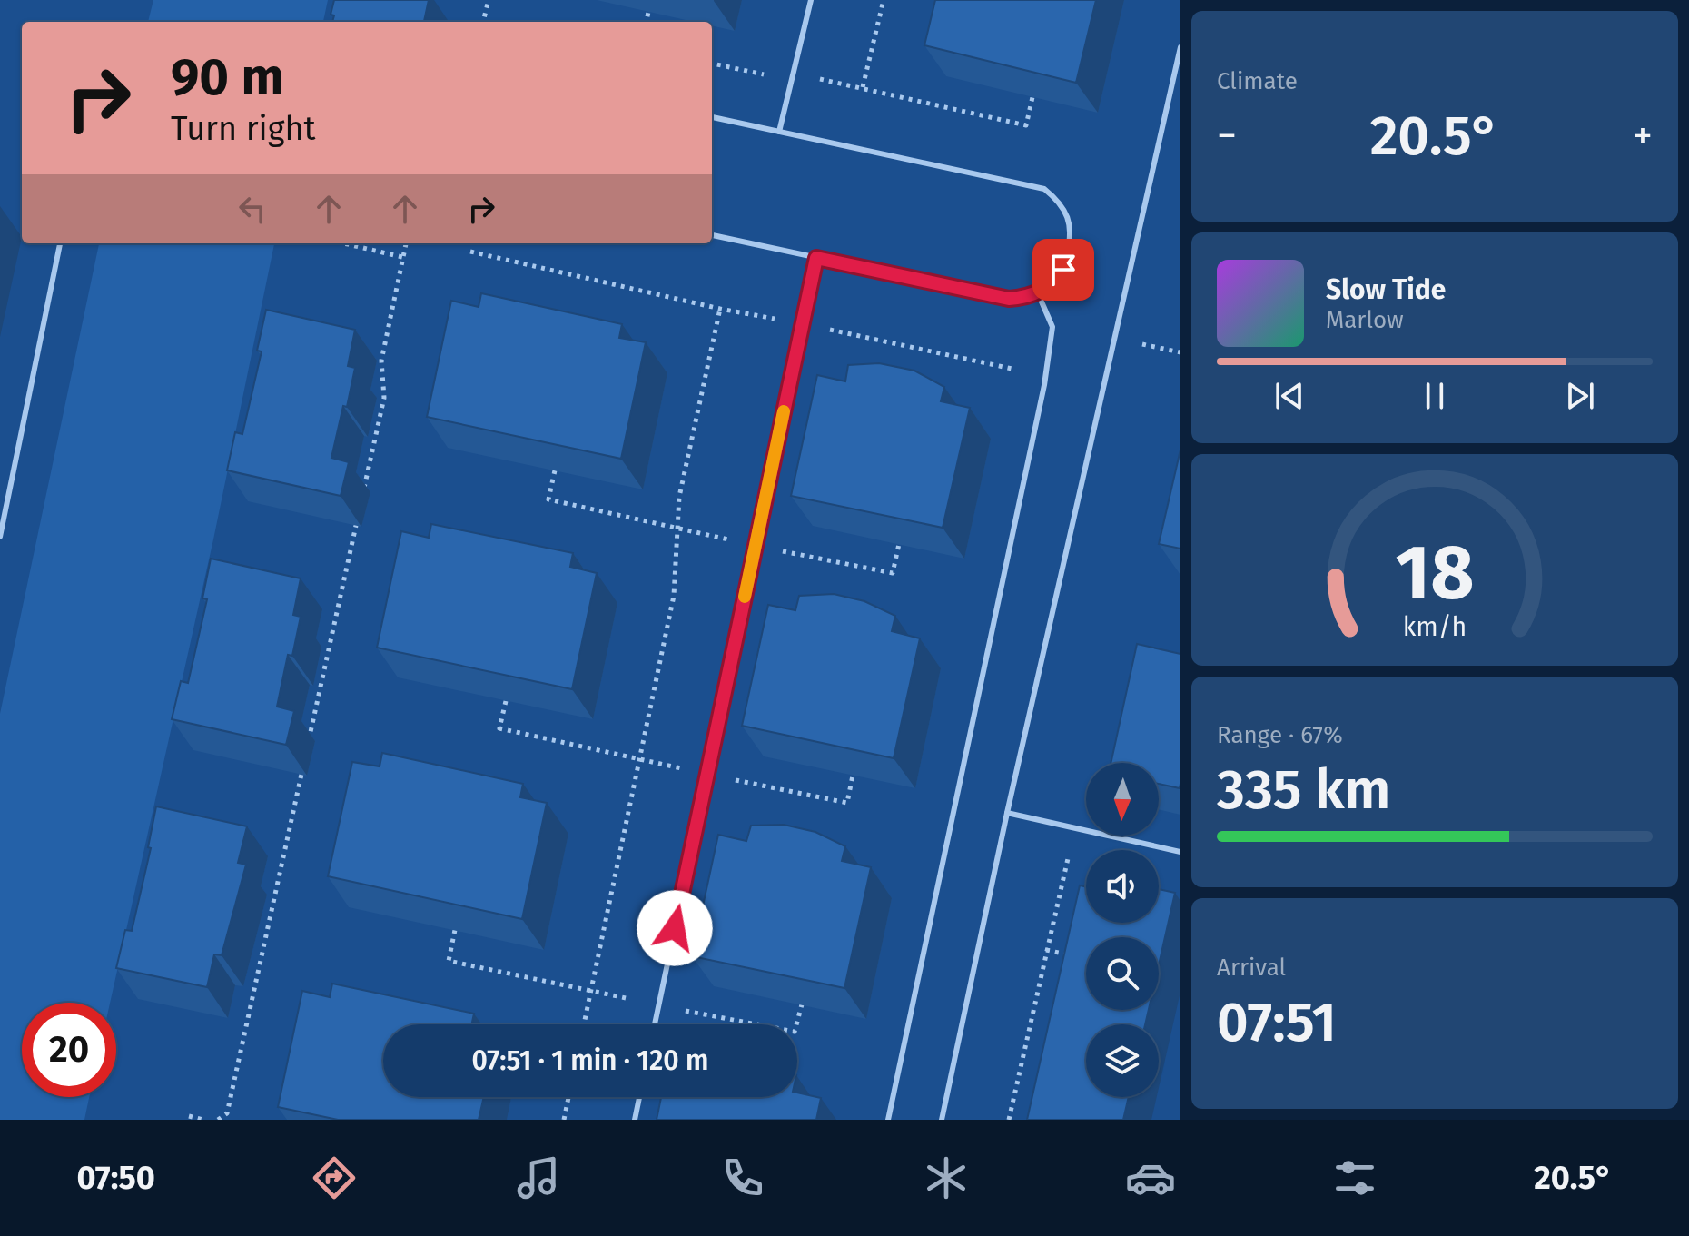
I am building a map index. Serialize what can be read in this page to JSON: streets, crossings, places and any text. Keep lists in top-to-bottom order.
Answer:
{
  "north": "bottom",
  "page": {
    "tile": [
      "Climate",
      ["Range · 67%", "335 km"],
      ["Arrival", "07:51"]
    ],
    "turn": ["90 m", "Turn right"],
    "heat": ["−", "20.5°", "+"],
    "song": ["Slow Tide", "Marlow"],
    "limit": "20",
    "trip": "07:51 · 1 min · 120 m",
    "tabs": ["07:50", "20.5°"],
    "gauge": ["18", "km/h"]
  }
}
